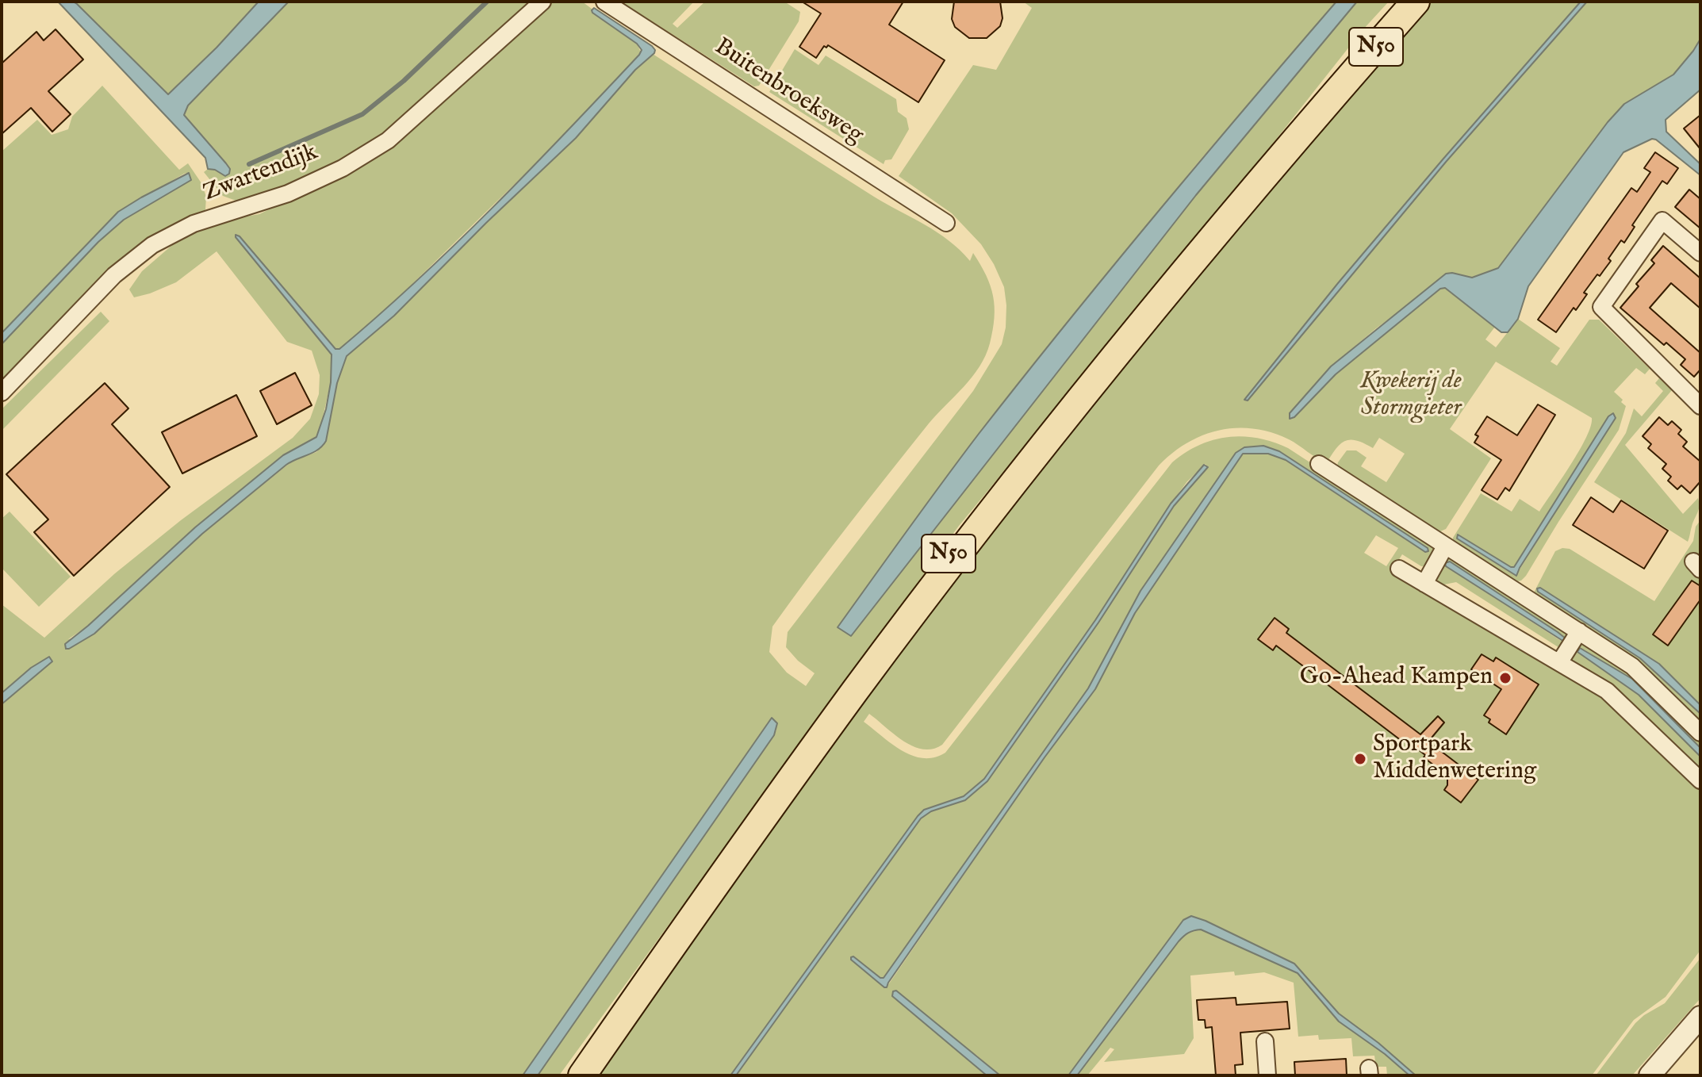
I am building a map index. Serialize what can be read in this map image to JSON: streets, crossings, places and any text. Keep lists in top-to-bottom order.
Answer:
{
  "streets": {
    "highway": ["N50"],
    "street": ["Buitenbroeksweg", "Zwartendijk"]
  },
  "parks": ["Kwekerij de Stormgieter"],
  "places": ["Go-Ahead Kampen", "Sportpark Middenwetering"]
}
